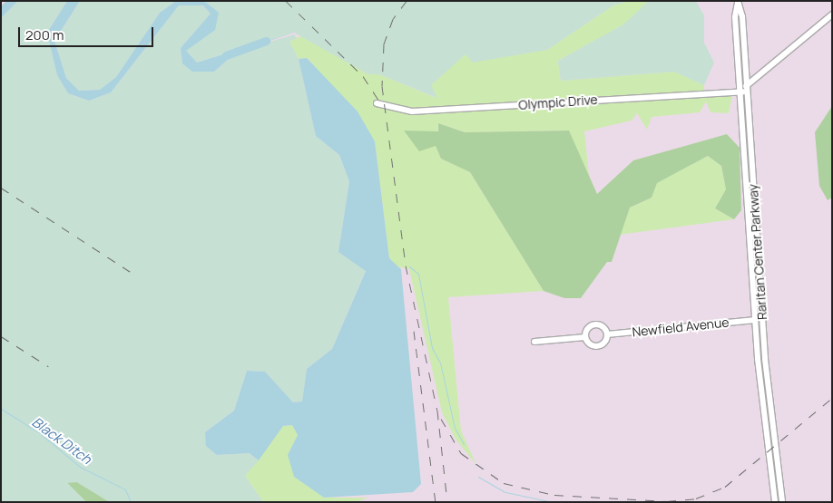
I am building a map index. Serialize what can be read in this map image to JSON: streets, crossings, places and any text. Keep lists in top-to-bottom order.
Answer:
{
  "streets": {
    "street": ["Olympic Drive", "Raritan Center Parkway", "Newfield Avenue"]
  },
  "crossings": [
    ["Olympic Drive", "Raritan Center Parkway"],
    ["Raritan Center Parkway", "Newfield Avenue"]
  ],
  "water": ["Black Ditch"],
  "scale_bar": "200 m"
}
